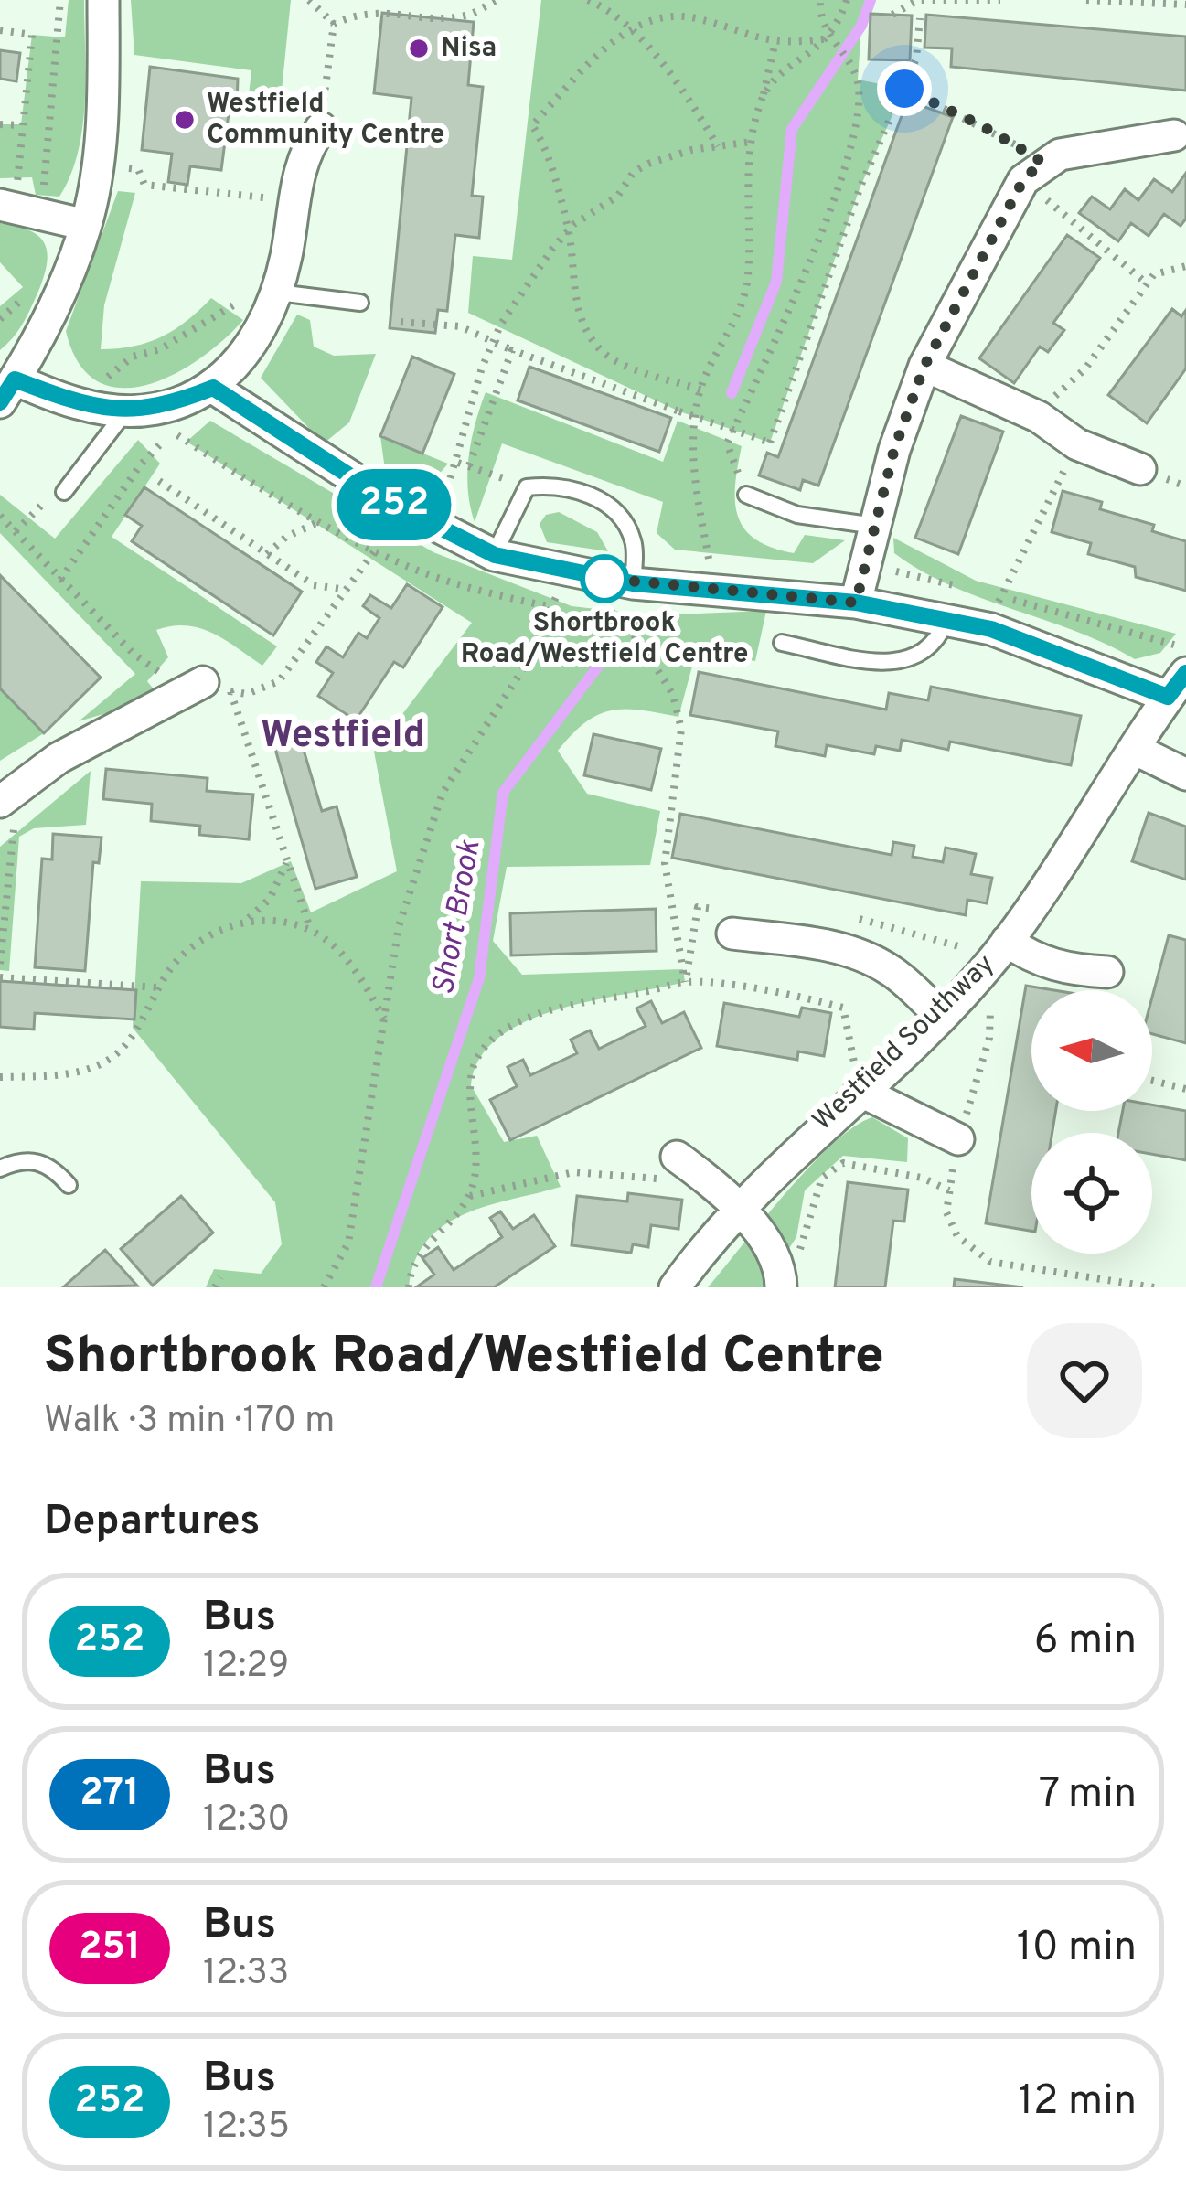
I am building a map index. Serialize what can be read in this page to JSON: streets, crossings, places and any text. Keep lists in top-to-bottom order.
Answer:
{
  "streets": {
    "street": ["Westfield Southway"]
  },
  "districts": ["Westfield"],
  "water": ["Short Brook"],
  "places": ["Nisa", "Westfield Community Centre", "Shortbrook Road/Westfield Centre"],
  "lines": ["bus line 252"],
  "north": "left",
  "page": {
    "on_map": "252",
    "heading": [
      ["Shortbrook Road/Westfield Centre", "Walk · 3 min · 170 m"],
      "Departures"
    ],
    "list": [
      {
        "mark": "252",
        "name": "Bus",
        "note": "12:29",
        "value": "6 min"
      },
      {
        "mark": "271",
        "name": "Bus",
        "note": "12:30",
        "value": "7 min"
      },
      {
        "mark": "251",
        "name": "Bus",
        "note": "12:33",
        "value": "10 min"
      },
      {
        "mark": "252",
        "name": "Bus",
        "note": "12:35",
        "value": "12 min"
      }
    ]
  }
}
